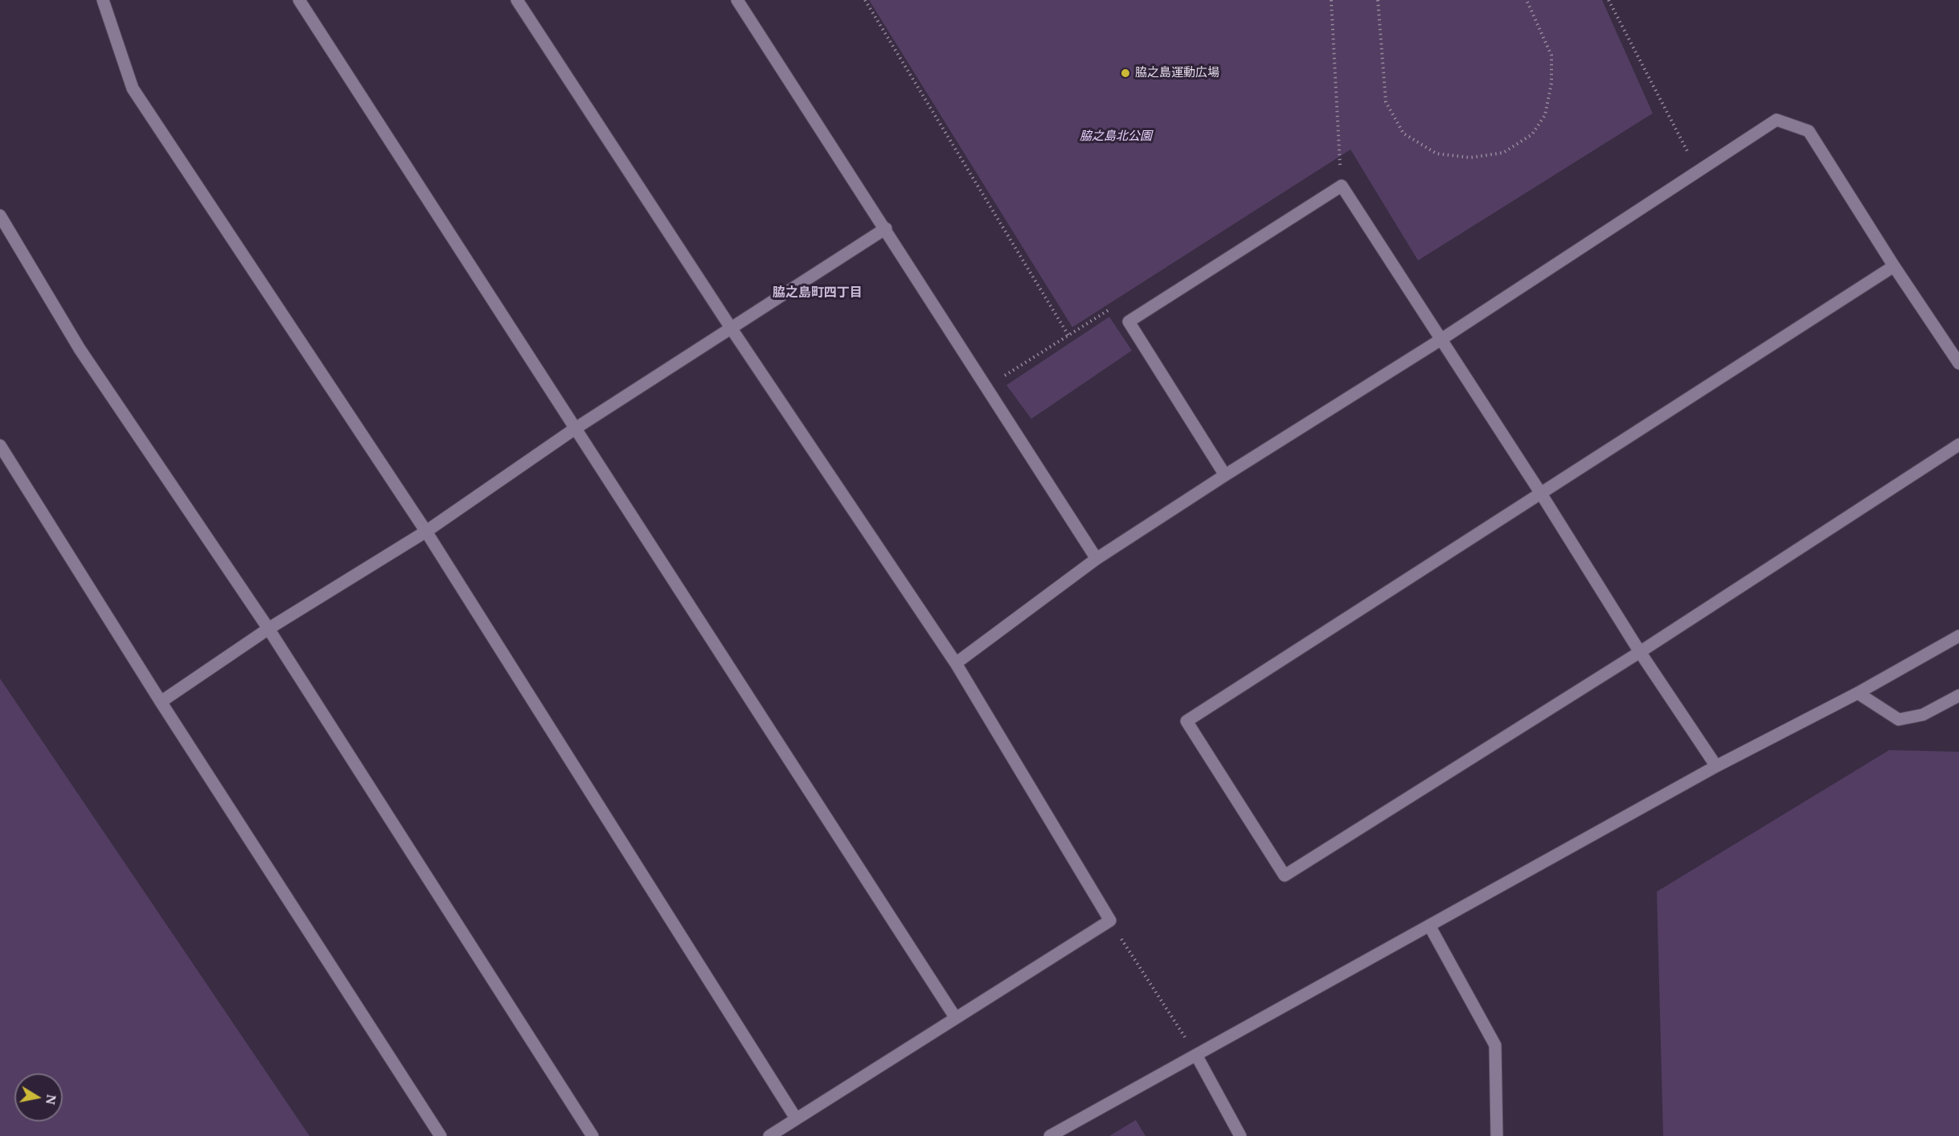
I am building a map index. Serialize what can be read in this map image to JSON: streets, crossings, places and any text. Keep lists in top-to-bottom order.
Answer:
{
  "districts": ["脇之島町四丁目"],
  "parks": ["脇之島北公園"],
  "places": ["脇之島運動広場"],
  "north": "right"
}
